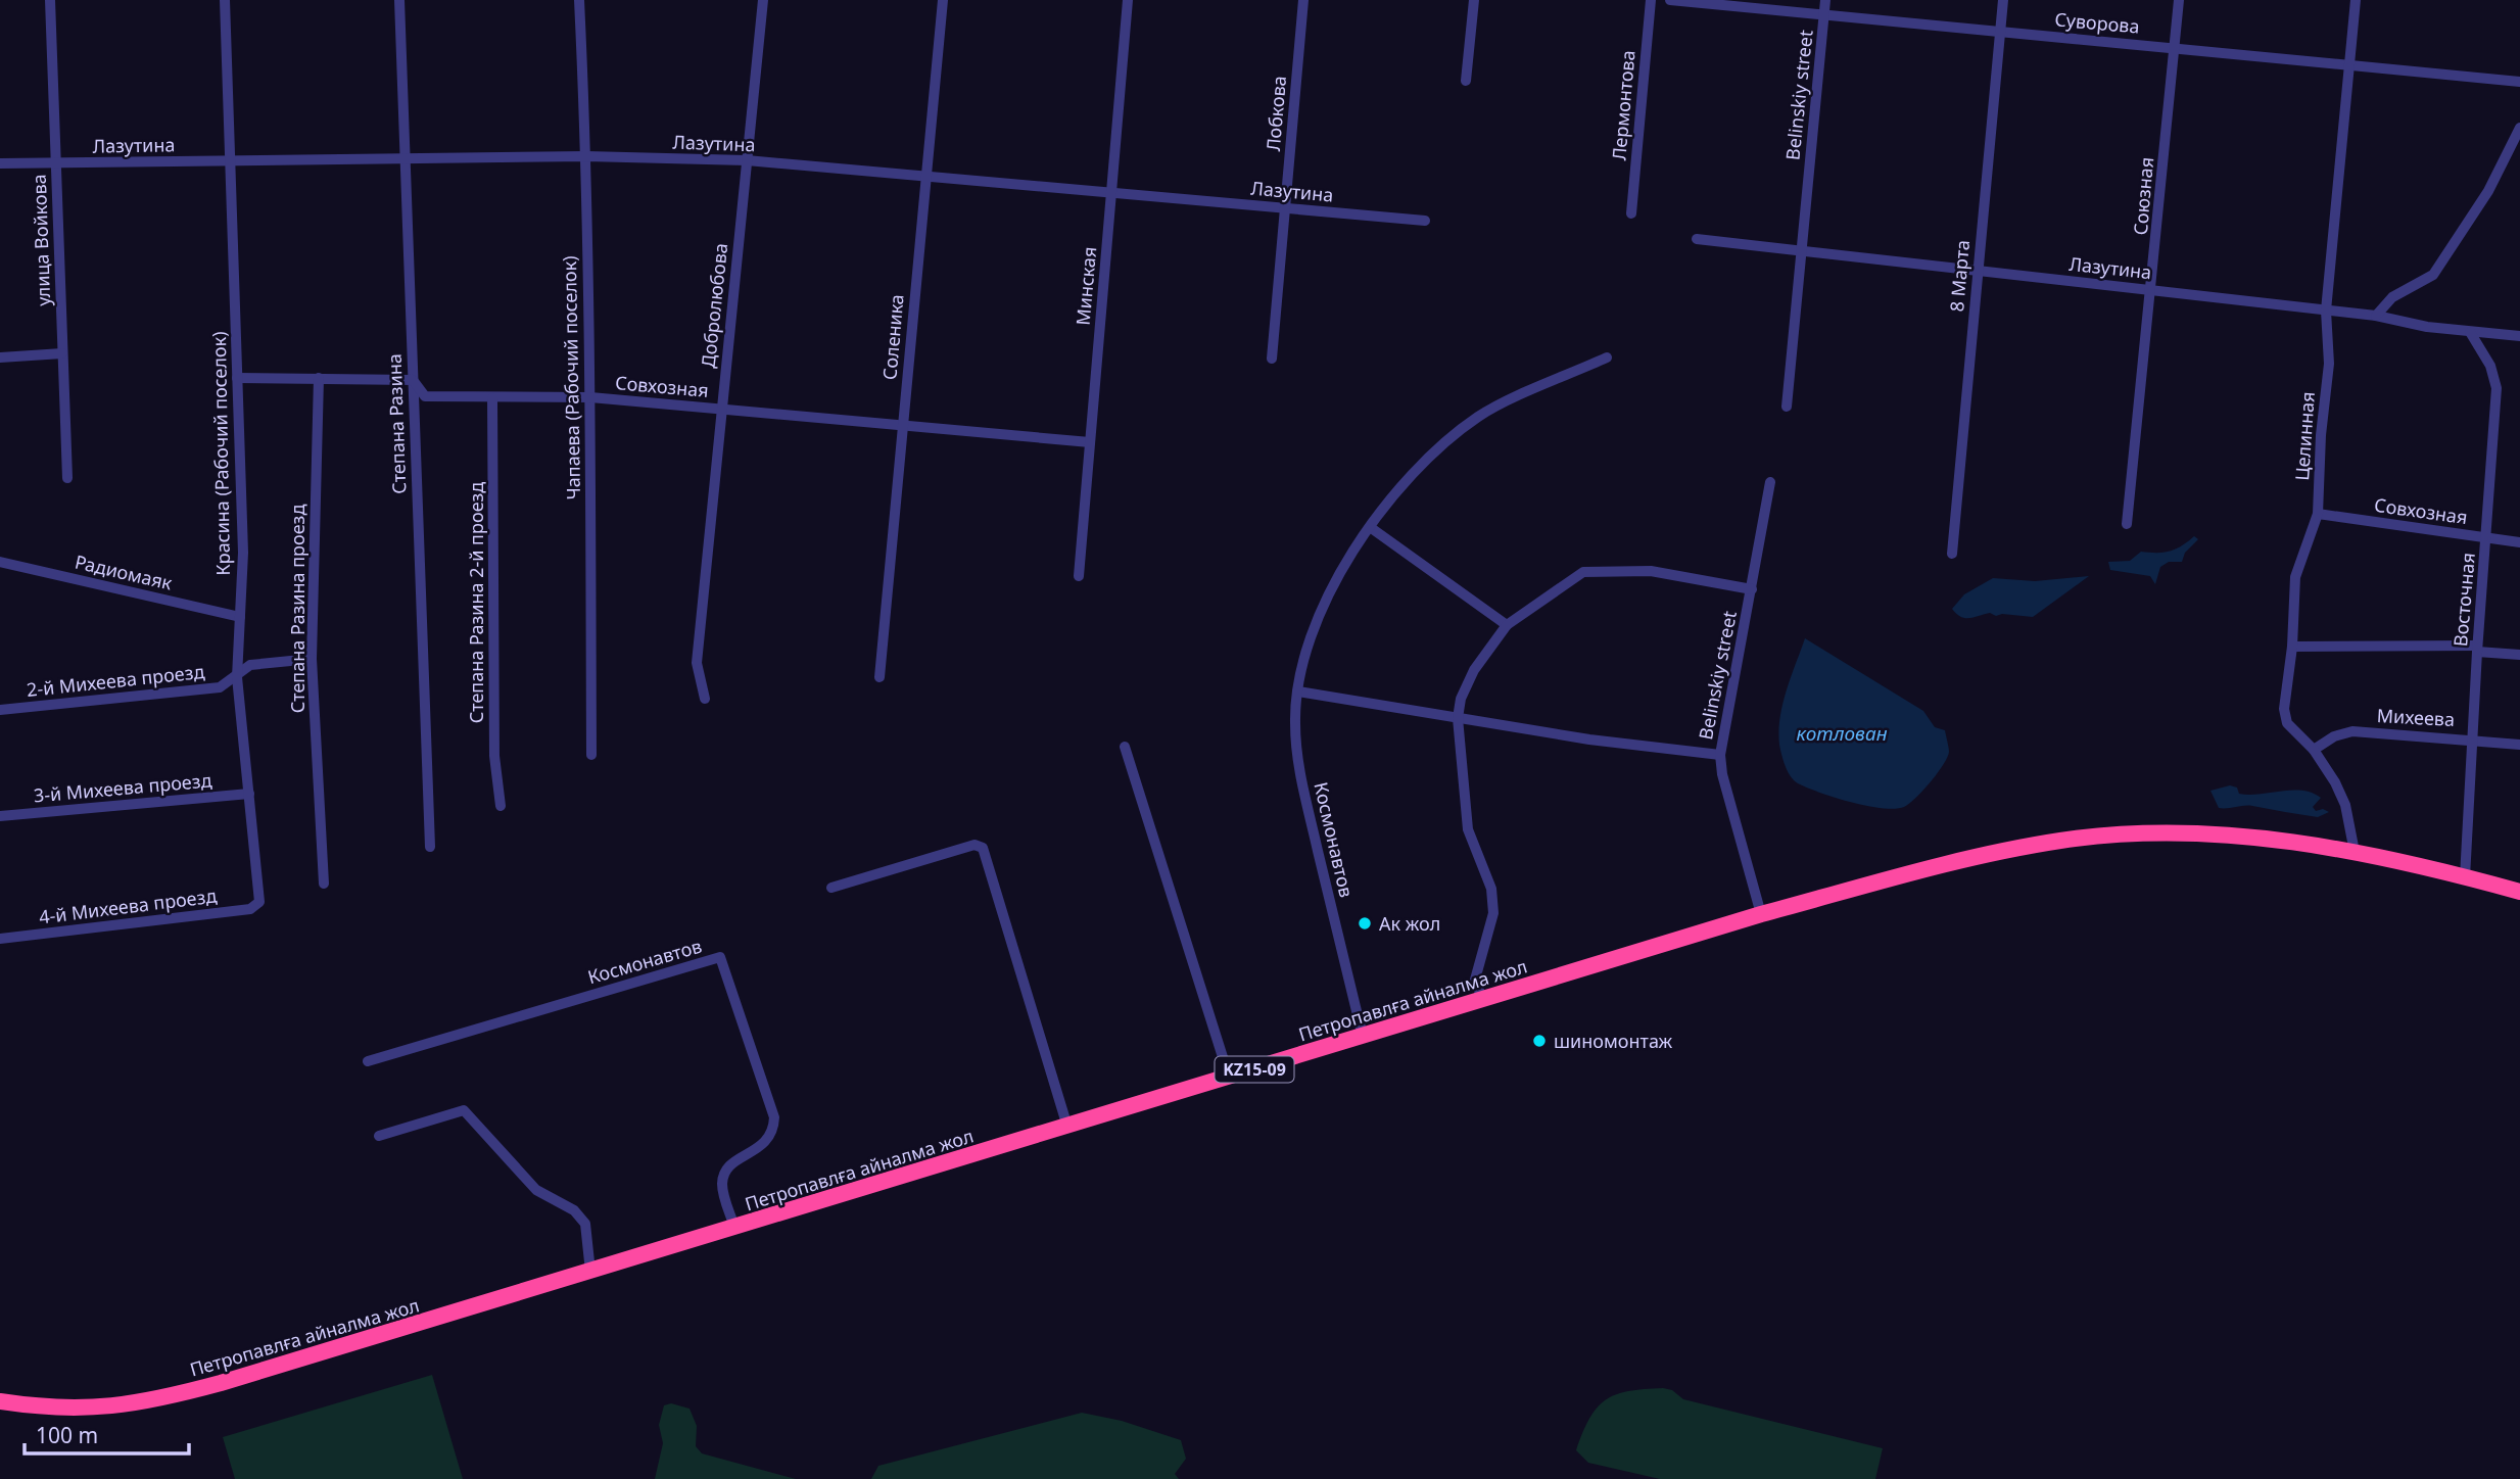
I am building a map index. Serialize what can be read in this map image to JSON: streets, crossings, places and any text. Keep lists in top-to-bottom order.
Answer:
{
  "streets": {
    "highway": ["Петропавлға айналма жол", "KZ15-09"],
    "street": [
      "Суворова",
      "Belinskiy street",
      "Лермонтова",
      "Лобкова",
      "Лазутина",
      "Союзная",
      "улица Войкова",
      "8 Марта",
      "Минская",
      "Добролюбова",
      "Соленика",
      "Чапаева (Рабочий поселок)",
      "Совхозная",
      "Степана Разина",
      "Целинная",
      "Красина (Рабочий поселок)",
      "Радиомаяк",
      "Восточная",
      "Степана Разина 2-й проезд",
      "Степана Разина проезд",
      "2-й Михеева проезд",
      "Михеева",
      "3-й Михеева проезд",
      "Космонавтов",
      "4-й Михеева проезд"
    ]
  },
  "crossings": [
    ["Суворова", "Belinskiy street"],
    ["Суворова", "Союзная"],
    ["Суворова", "8 Марта"],
    ["Суворова", "Целинная"],
    ["Belinskiy street", "Лазутина"],
    ["Belinskiy street", "Петропавлға айналма жол"],
    ["Лобкова", "Лазутина"],
    ["Лазутина", "Союзная"],
    ["Лазутина", "улица Войкова"],
    ["Лазутина", "8 Марта"],
    ["Лазутина", "Минская"],
    ["Лазутина", "Добролюбова"],
    ["Лазутина", "Соленика"],
    ["Лазутина", "Чапаева (Рабочий поселок)"],
    ["Лазутина", "Степана Разина"],
    ["Лазутина", "Целинная"],
    ["Лазутина", "Красина (Рабочий поселок)"],
    ["Лазутина", "Восточная"],
    ["Минская", "Совхозная"],
    ["Добролюбова", "Совхозная"],
    ["Соленика", "Совхозная"],
    ["Чапаева (Рабочий поселок)", "Совхозная"],
    ["Совхозная", "Степана Разина"],
    ["Совхозная", "Целинная"],
    ["Совхозная", "Восточная"],
    ["Совхозная", "Степана Разина 2-й проезд"],
    ["Целинная", "Михеева"],
    ["Целинная", "Петропавлға айналма жол"],
    ["Красина (Рабочий поселок)", "Радиомаяк"],
    ["Красина (Рабочий поселок)", "2-й Михеева проезд"],
    ["Красина (Рабочий поселок)", "3-й Михеева проезд"],
    ["Красина (Рабочий поселок)", "4-й Михеева проезд"],
    ["Восточная", "Михеева"],
    ["Восточная", "Петропавлға айналма жол"],
    ["Степана Разина проезд", "2-й Михеева проезд"],
    ["Космонавтов", "Петропавлға айналма жол"]
  ],
  "water": ["котлован"],
  "places": ["Ак жол", "шиномонтаж"],
  "scale_bar": "100 m"
}
